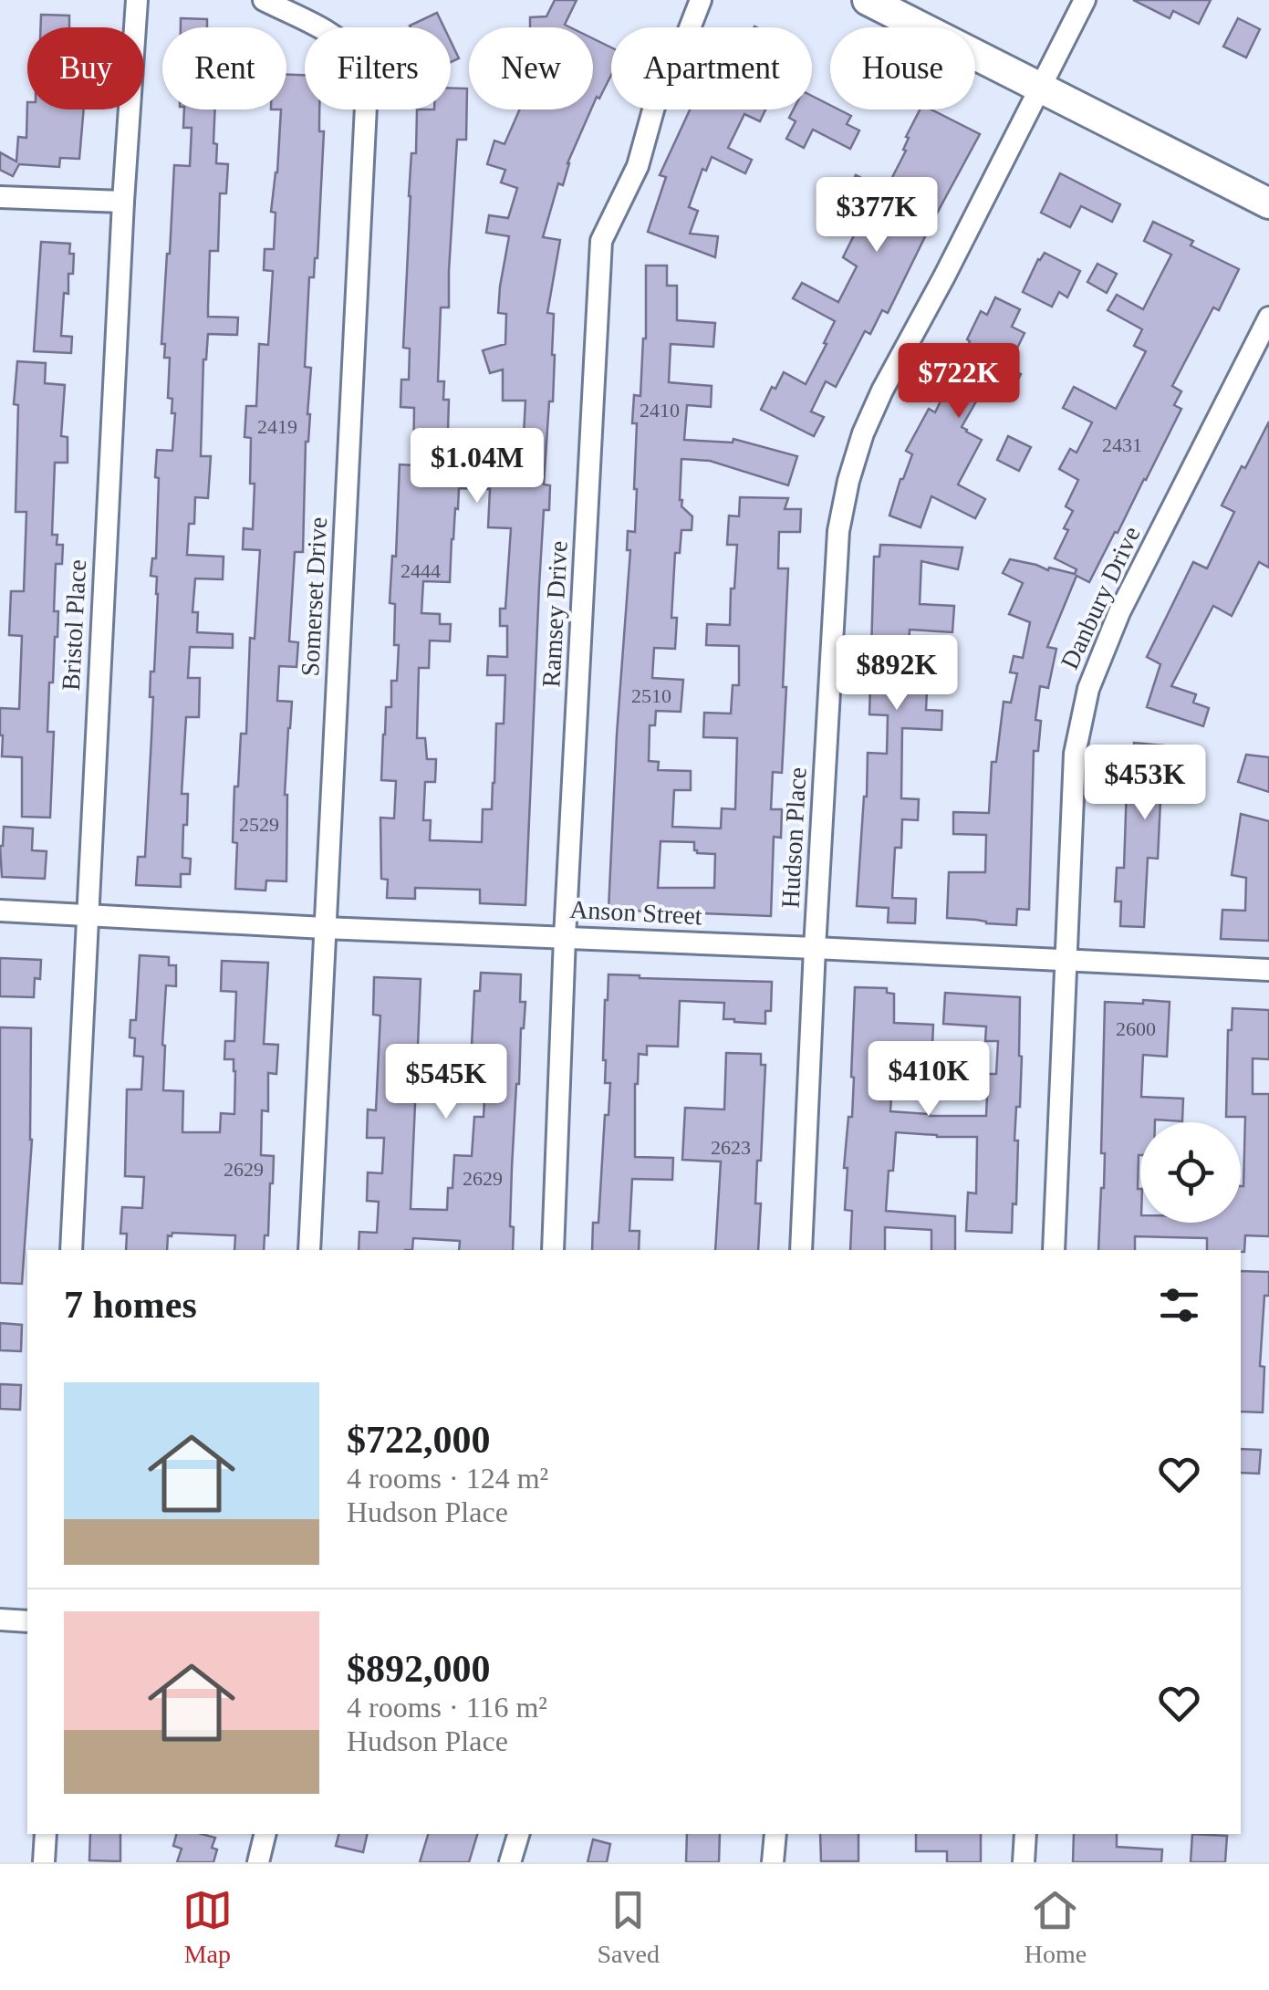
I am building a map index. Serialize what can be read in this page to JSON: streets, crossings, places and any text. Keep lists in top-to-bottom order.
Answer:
{
  "streets": {
    "street": [
      "Somerset Drive",
      "Danbury Drive",
      "Ramsey Drive",
      "Bristol Place",
      "Hudson Place",
      "Anson Street"
    ]
  },
  "crossings": [
    ["Somerset Drive", "Anson Street"],
    ["Danbury Drive", "Anson Street"],
    ["Ramsey Drive", "Anson Street"],
    ["Bristol Place", "Anson Street"],
    ["Hudson Place", "Anson Street"]
  ],
  "house_numbers": [
    "2410",
    "2419",
    "2431",
    "2444",
    "2510",
    "2529",
    "2600",
    "2623",
    "2629",
    "2629"
  ],
  "page": {
    "chip": [
      "Buy",
      "Rent",
      "Filters",
      "New",
      "Apartment",
      "House"
    ],
    "price": [
      "$377K",
      "$722K",
      "$1.04M",
      "$892K",
      "$453K",
      "$410K",
      "$545K"
    ],
    "heading": "7 homes",
    "list": [
      {
        "name": "$722,000",
        "note": "4 rooms · 124 m² · Hudson Place"
      },
      {
        "name": "$892,000",
        "note": "4 rooms · 116 m² · Hudson Place"
      }
    ],
    "tabs": ["Map", "Saved", "Home"]
  }
}
